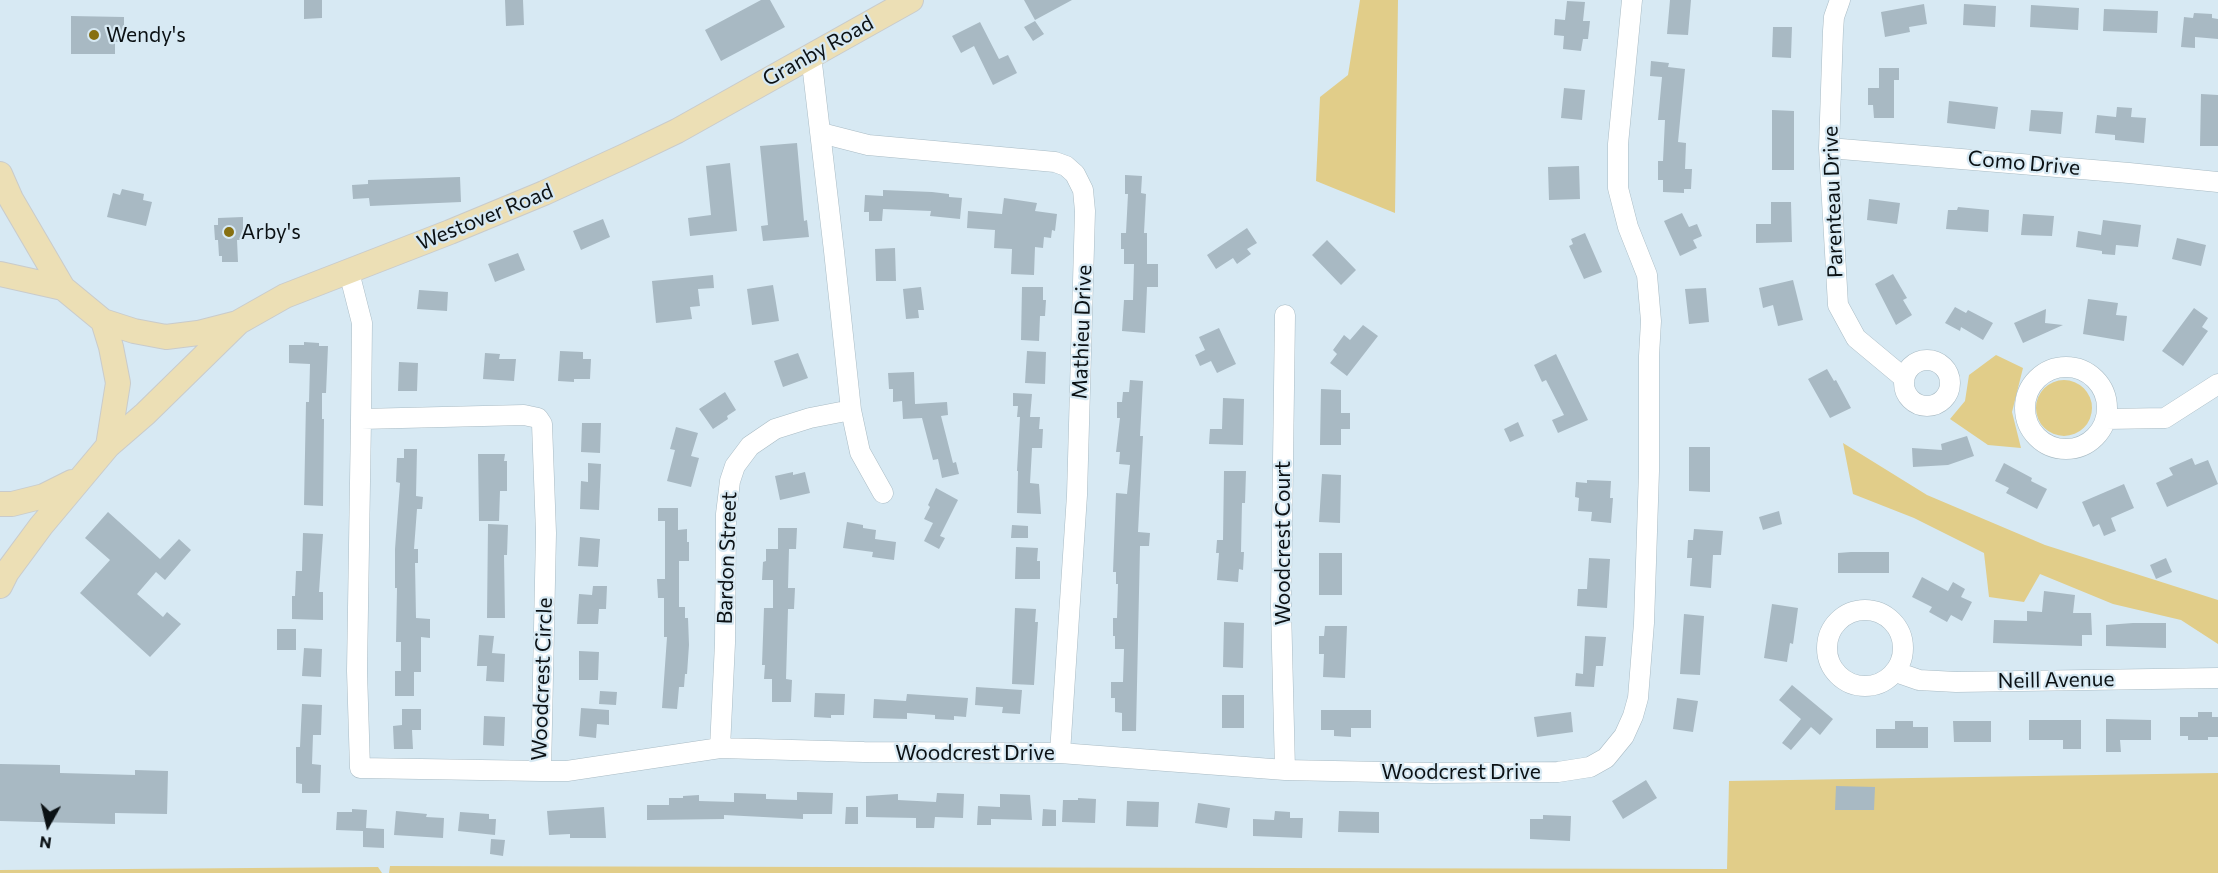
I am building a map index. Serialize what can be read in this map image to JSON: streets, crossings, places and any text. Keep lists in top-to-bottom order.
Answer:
{
  "streets": {
    "main road": ["Granby Road", "Westover Road"],
    "street": [
      "Como Drive",
      "Parenteau Drive",
      "Mathieu Drive",
      "Woodcrest Court",
      "Bardon Street",
      "Woodcrest Circle",
      "Neill Avenue",
      "Woodcrest Drive"
    ]
  },
  "crossings": [
    ["Granby Road", "Westover Road"],
    ["Como Drive", "Parenteau Drive"],
    ["Westover Road", "Woodcrest Circle"],
    ["Mathieu Drive", "Woodcrest Drive"],
    ["Woodcrest Court", "Woodcrest Drive"],
    ["Bardon Street", "Woodcrest Drive"],
    ["Woodcrest Circle", "Woodcrest Drive"]
  ],
  "places": ["Wendy's", "Arby's"],
  "north": "bottom"
}
